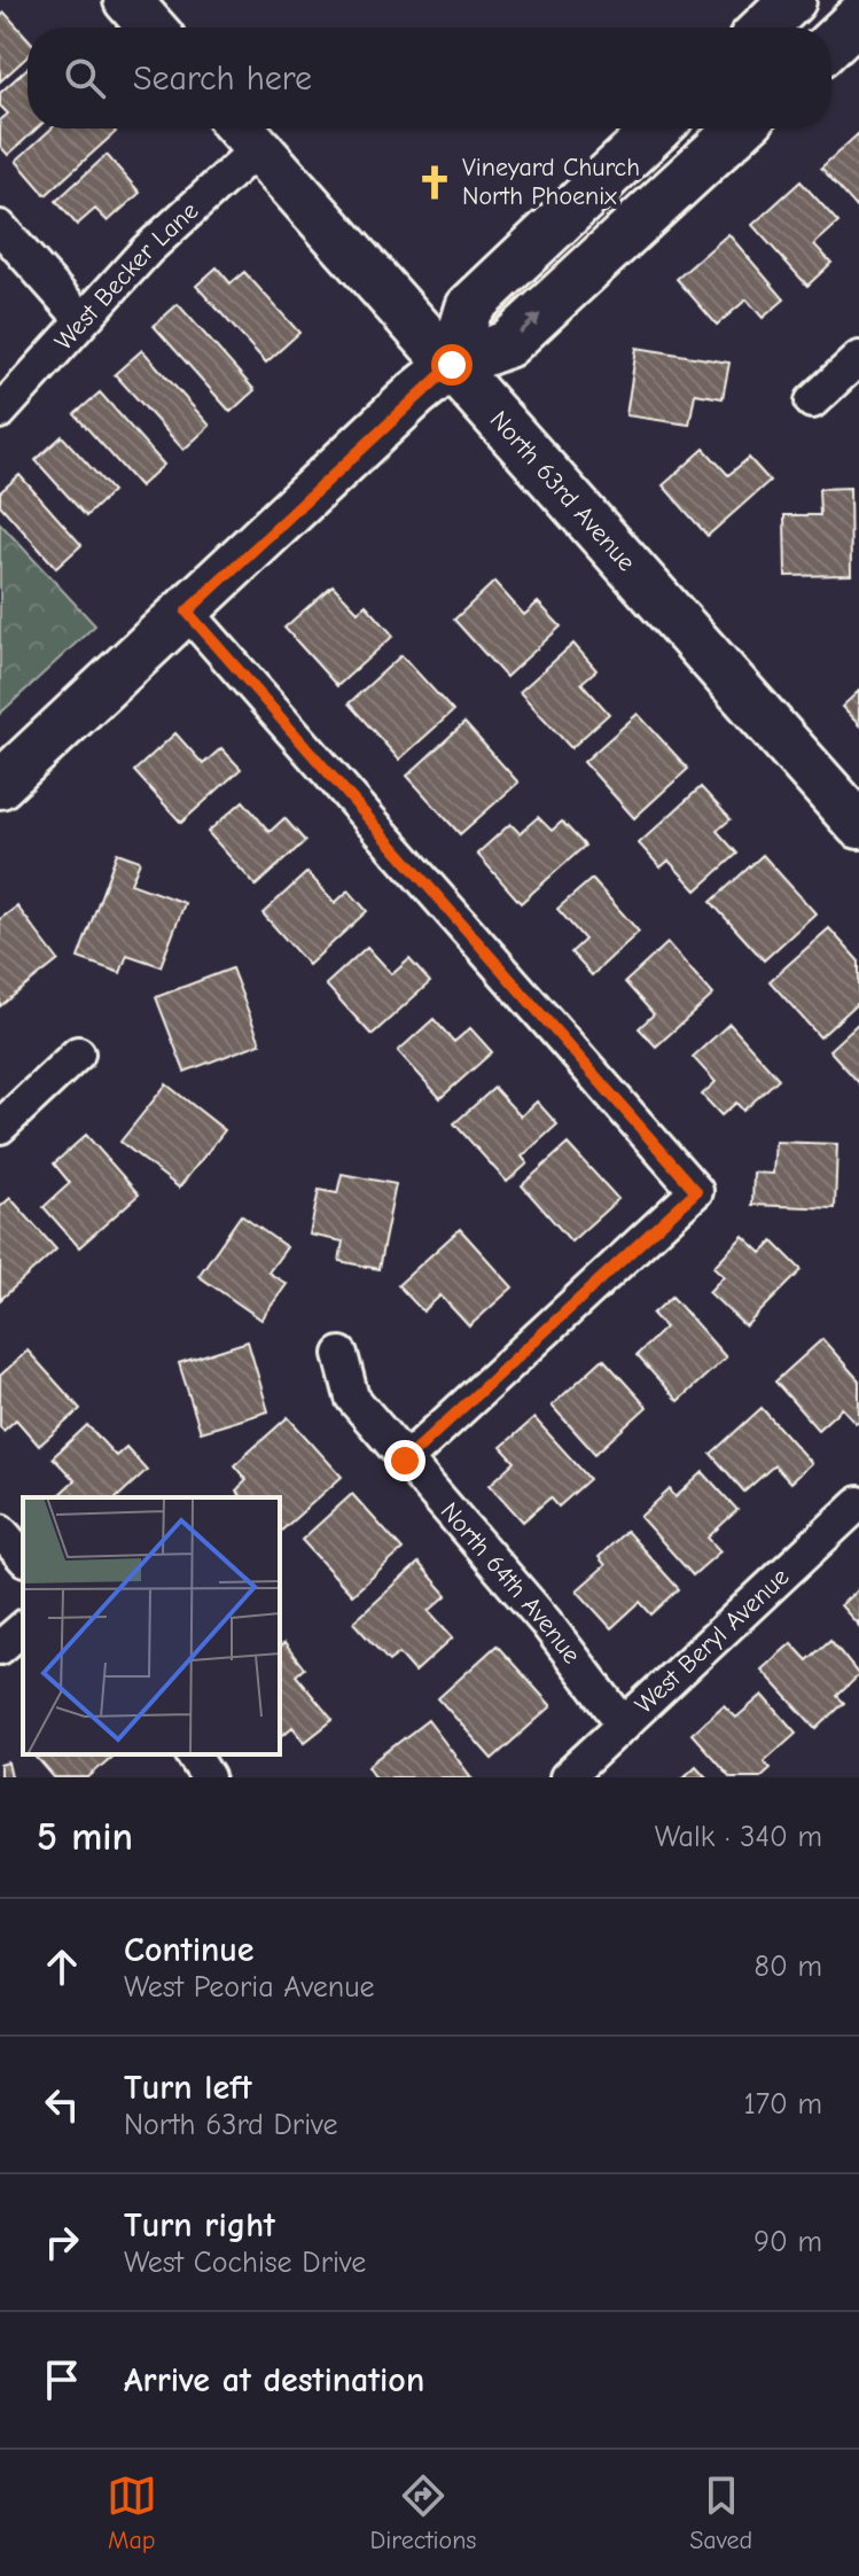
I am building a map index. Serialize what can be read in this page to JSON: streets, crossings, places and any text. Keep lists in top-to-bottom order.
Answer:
{
  "streets": {
    "main road": ["North 63rd Avenue"],
    "street": ["West Becker Lane", "North 64th Avenue", "West Beryl Avenue"]
  },
  "crossings": [
    ["West Becker Lane", "North 63rd Avenue"],
    ["North 64th Avenue", "West Beryl Avenue"]
  ],
  "places": {
    "church": ["Vineyard Church North Phoenix"]
  },
  "page": {
    "search": "Search here",
    "heading": ["5 min", "Walk · 340 m"],
    "list": [
      ["Continue", "West Peoria Avenue", "80 m"],
      ["Turn left", "North 63rd Drive", "170 m"],
      ["Turn right", "West Cochise Drive", "90 m"],
      "Arrive at destination"
    ],
    "nav": ["Map", "Directions", "Saved"]
  }
}
